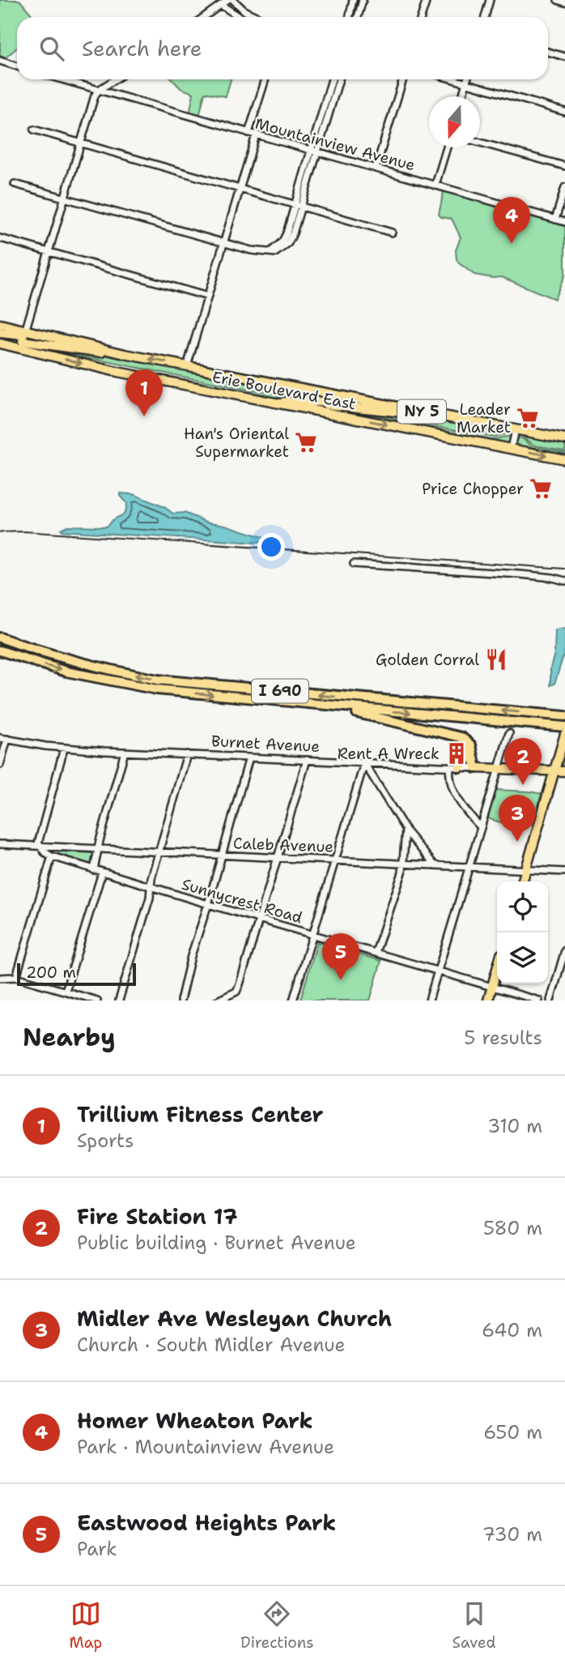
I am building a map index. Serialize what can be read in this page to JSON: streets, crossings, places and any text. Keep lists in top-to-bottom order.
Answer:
{
  "streets": {
    "highway": ["I 690"],
    "main road": ["Erie Boulevard East", "NY 5", "Burnet Avenue"],
    "street": ["Mountainview Avenue", "Caleb Avenue", "Sunnycrest Road"]
  },
  "crossings": [
    ["Erie Boulevard East", "NY 5"],
    ["Caleb Avenue", "Sunnycrest Road"]
  ],
  "places": {
    "supermarket": ["Leader Market", "Han's Oriental Supermarket", "Price Chopper"],
    "restaurant": ["Golden Corral"],
    "building": ["Rent A Wreck"]
  },
  "scale_bar": "200 m",
  "north": "bottom",
  "page": {
    "search": "Search here",
    "pins": [
      "4",
      "1",
      "2",
      "3",
      "5"
    ],
    "scale": "200 m",
    "heading": ["Nearby", "5 results"],
    "list": [
      {
        "mark": "1",
        "name": "Trillium Fitness Center",
        "note": "Sports",
        "value": "310 m"
      },
      {
        "mark": "2",
        "name": "Fire Station 17",
        "note": "Public building · Burnet Avenue",
        "value": "580 m"
      },
      {
        "mark": "3",
        "name": "Midler Ave Wesleyan Church",
        "note": "Church · South Midler Avenue",
        "value": "640 m"
      },
      {
        "mark": "4",
        "name": "Homer Wheaton Park",
        "note": "Park · Mountainview Avenue",
        "value": "650 m"
      },
      {
        "mark": "5",
        "name": "Eastwood Heights Park",
        "note": "Park",
        "value": "730 m"
      }
    ],
    "nav": ["Map", "Directions", "Saved"]
  }
}
